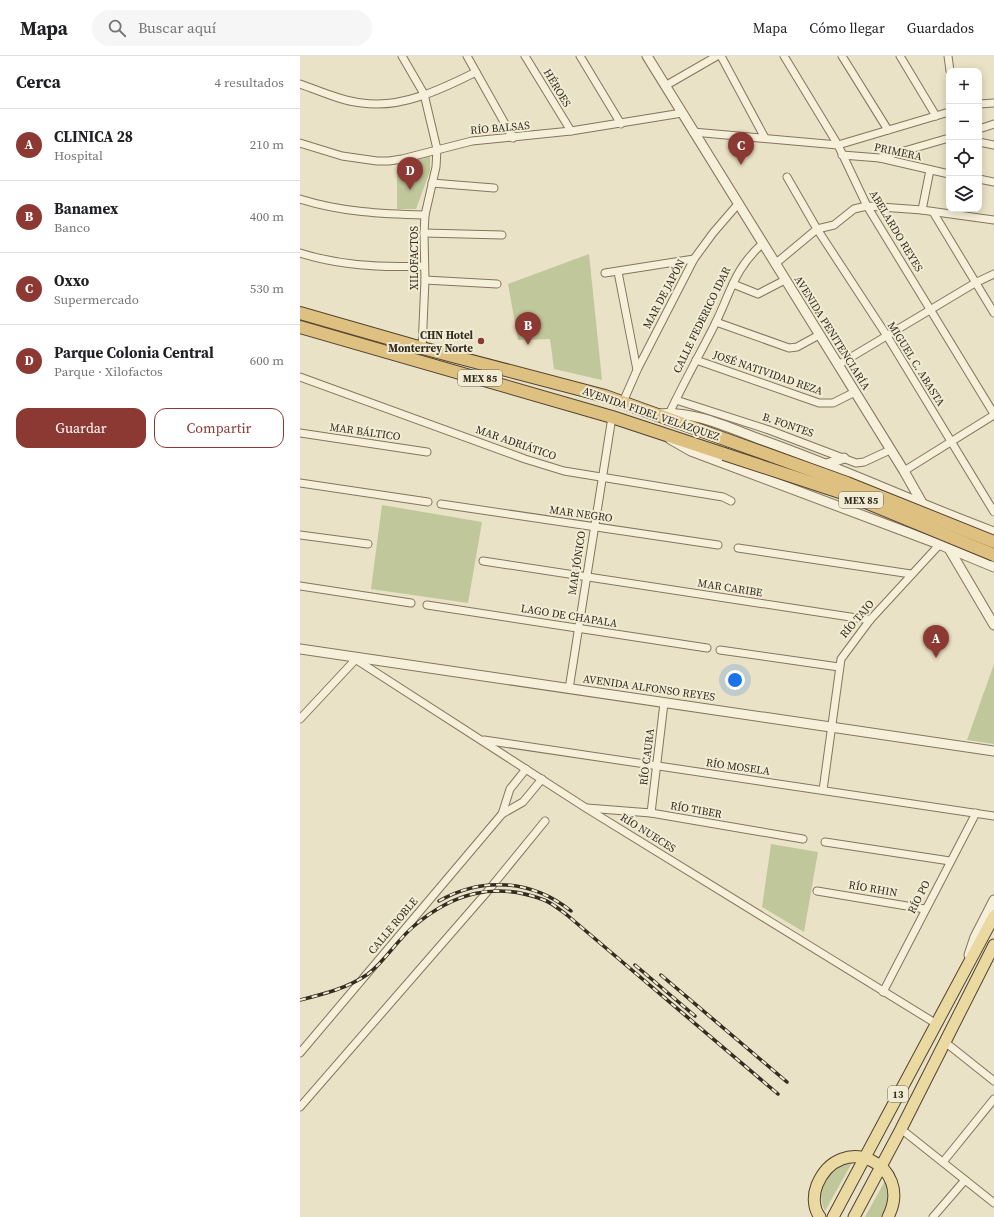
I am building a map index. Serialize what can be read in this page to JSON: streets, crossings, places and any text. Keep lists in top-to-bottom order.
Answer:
{
  "streets": {
    "highway": ["MEX 85", "AVENIDA FIDEL VELÁZQUEZ"],
    "main road": ["13"],
    "street": [
      "HÉROES",
      "RÍO BALSAS",
      "PRIMERA",
      "ABELARDO REYES",
      "XILOFACTOS",
      "MAR DE JAPÓN",
      "CALLE FEDERICO IDAR",
      "AVENIDA PENITENCIARÍA",
      "MIGUEL C. ABASTA",
      "JOSÉ NATIVIDAD REZA",
      "B. FONTES",
      "MAR BÁLTICO",
      "MAR ADRIÁTICO",
      "MAR NEGRO",
      "MAR JÓNICO",
      "MAR CARIBE",
      "LAGO DE CHAPALA",
      "RÍO TAJO",
      "AVENIDA ALFONSO REYES",
      "RÍO CAURA",
      "RÍO MOSELA",
      "RÍO TIBER",
      "RÍO NUECES",
      "RÍO RHIN",
      "RÍO PO",
      "CALLE ROBLE"
    ]
  },
  "crossings": [
    ["HÉROES", "RÍO BALSAS"],
    ["RÍO BALSAS", "XILOFACTOS"],
    ["RÍO BALSAS", "AVENIDA PENITENCIARÍA"],
    ["PRIMERA", "ABELARDO REYES"],
    ["XILOFACTOS", "AVENIDA FIDEL VELÁZQUEZ"],
    ["MAR DE JAPÓN", "AVENIDA PENITENCIARÍA"],
    ["MAR DE JAPÓN", "AVENIDA FIDEL VELÁZQUEZ"],
    ["CALLE FEDERICO IDAR", "AVENIDA PENITENCIARÍA"],
    ["CALLE FEDERICO IDAR", "JOSÉ NATIVIDAD REZA"],
    ["CALLE FEDERICO IDAR", "B. FONTES"],
    ["AVENIDA PENITENCIARÍA", "JOSÉ NATIVIDAD REZA"],
    ["AVENIDA PENITENCIARÍA", "B. FONTES"],
    ["AVENIDA FIDEL VELÁZQUEZ", "MAR JÓNICO"],
    ["MAR ADRIÁTICO", "MAR JÓNICO"],
    ["MAR NEGRO", "MAR JÓNICO"],
    ["MAR JÓNICO", "MAR CARIBE"],
    ["MAR JÓNICO", "LAGO DE CHAPALA"],
    ["MAR JÓNICO", "AVENIDA ALFONSO REYES"],
    ["MAR CARIBE", "RÍO TAJO"],
    ["RÍO TAJO", "AVENIDA ALFONSO REYES"],
    ["RÍO TAJO", "RÍO MOSELA"],
    ["AVENIDA ALFONSO REYES", "RÍO CAURA"],
    ["AVENIDA ALFONSO REYES", "RÍO NUECES"],
    ["RÍO CAURA", "RÍO MOSELA"],
    ["RÍO CAURA", "RÍO TIBER"],
    ["RÍO MOSELA", "RÍO NUECES"],
    ["RÍO MOSELA", "RÍO PO"],
    ["RÍO TIBER", "RÍO NUECES"],
    ["RÍO NUECES", "RÍO PO"],
    ["RÍO NUECES", "CALLE ROBLE"],
    ["RÍO NUECES", "13"],
    ["RÍO RHIN", "RÍO PO"]
  ],
  "places": ["CHN Hotel Monterrey Norte"],
  "page": {
    "header": "Mapa",
    "search": "Buscar aquí",
    "nav": ["Mapa", "Cómo llegar", "Guardados"],
    "heading": ["Cerca", "4 resultados"],
    "map_buttons": ["+", "−"],
    "list": [
      {
        "mark": "A",
        "name": "CLINICA 28",
        "note": "Hospital",
        "value": "210 m"
      },
      {
        "mark": "B",
        "name": "Banamex",
        "note": "Banco",
        "value": "400 m"
      },
      {
        "mark": "C",
        "name": "Oxxo",
        "note": "Supermercado",
        "value": "530 m"
      },
      {
        "mark": "D",
        "name": "Parque Colonia Central",
        "note": "Parque · Xilofactos",
        "value": "600 m"
      }
    ],
    "pins": [
      "C",
      "D",
      "B",
      "A"
    ],
    "buttons": ["Guardar", "Compartir"]
  }
}
